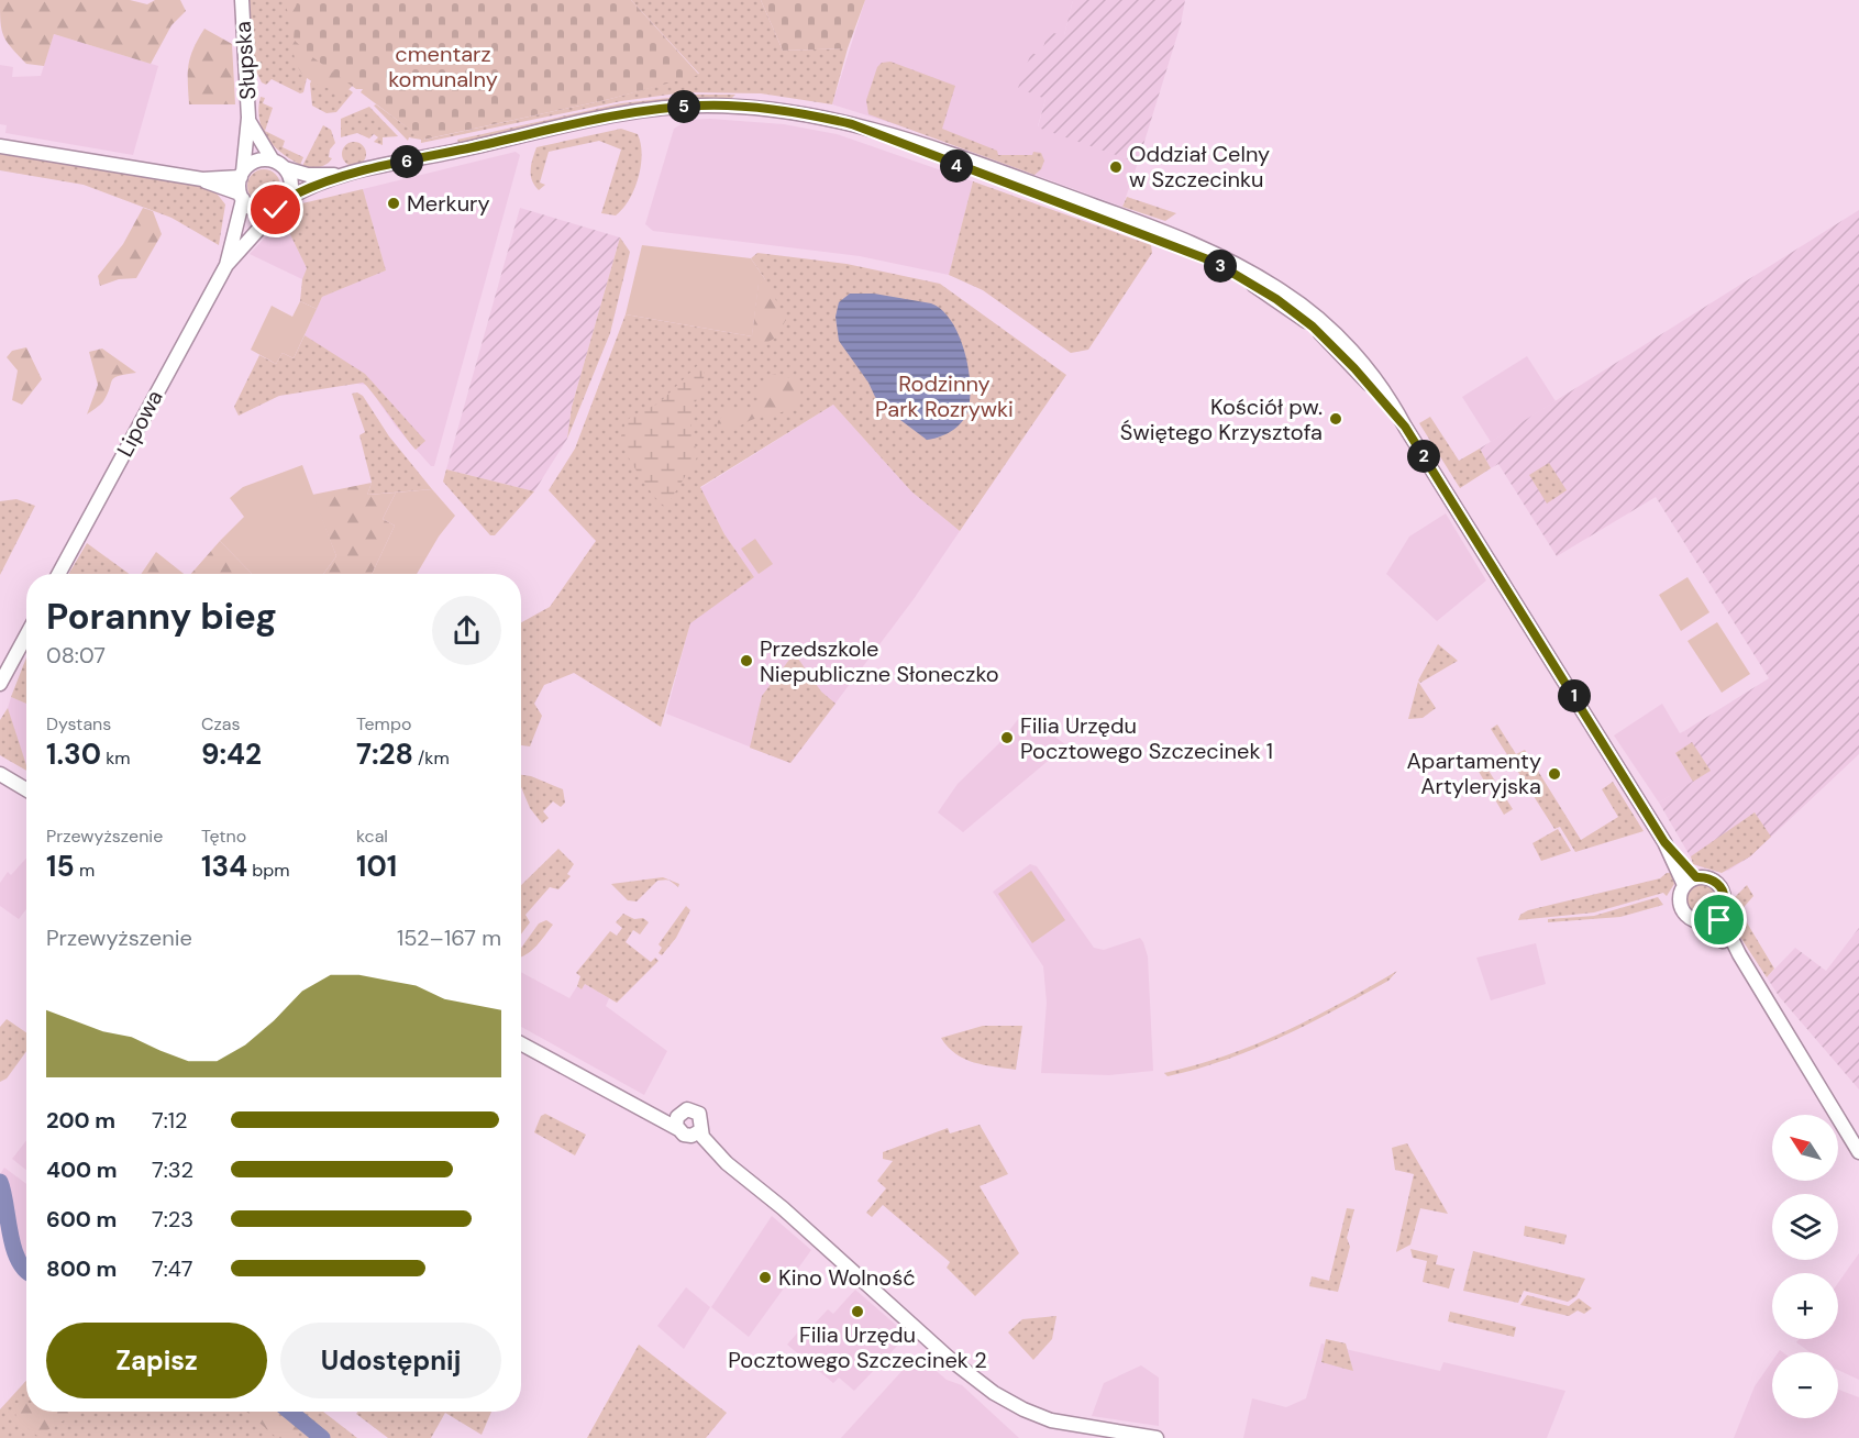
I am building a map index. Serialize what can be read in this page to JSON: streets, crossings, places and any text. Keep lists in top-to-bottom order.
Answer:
{
  "streets": {
    "street": ["Słupska", "Lipowa"]
  },
  "crossings": [
    ["Słupska", "Lipowa"]
  ],
  "parks": ["cmentarz komunalny", "Rodzinny Park Rozrywki"],
  "places": [
    "Oddział Celny w Szczecinku",
    "Merkury",
    "Kościół pw. Świętego Krzysztofa",
    "Przedszkole Niepubliczne Słoneczko",
    "Filia Urzędu Pocztowego Szczecinek 1",
    "Apartamenty Artyleryjska",
    "Kino Wolność",
    "Filia Urzędu Pocztowego Szczecinek 2"
  ],
  "north": "top left",
  "page": {
    "pins": [
      "5",
      "6",
      "4",
      "3",
      "2",
      "1"
    ],
    "heading": ["Poranny bieg", "08:07"],
    "stats": [
      ["Dystans", "1.30 km"],
      ["Czas", "9:42"],
      ["Tempo", "7:28 /km"],
      ["Przewyższenie", "15 m"],
      ["Tętno", "134 bpm"],
      ["kcal", "101"]
    ],
    "chart": ["Przewyższenie", "152–167 m"],
    "list": [
      {
        "name": "200 m",
        "note": "7:12"
      },
      {
        "name": "400 m",
        "note": "7:32"
      },
      {
        "name": "600 m",
        "note": "7:23"
      },
      {
        "name": "800 m",
        "note": "7:47"
      }
    ],
    "map_buttons": ["+", "−"],
    "buttons": ["Zapisz", "Udostępnij"]
  }
}
